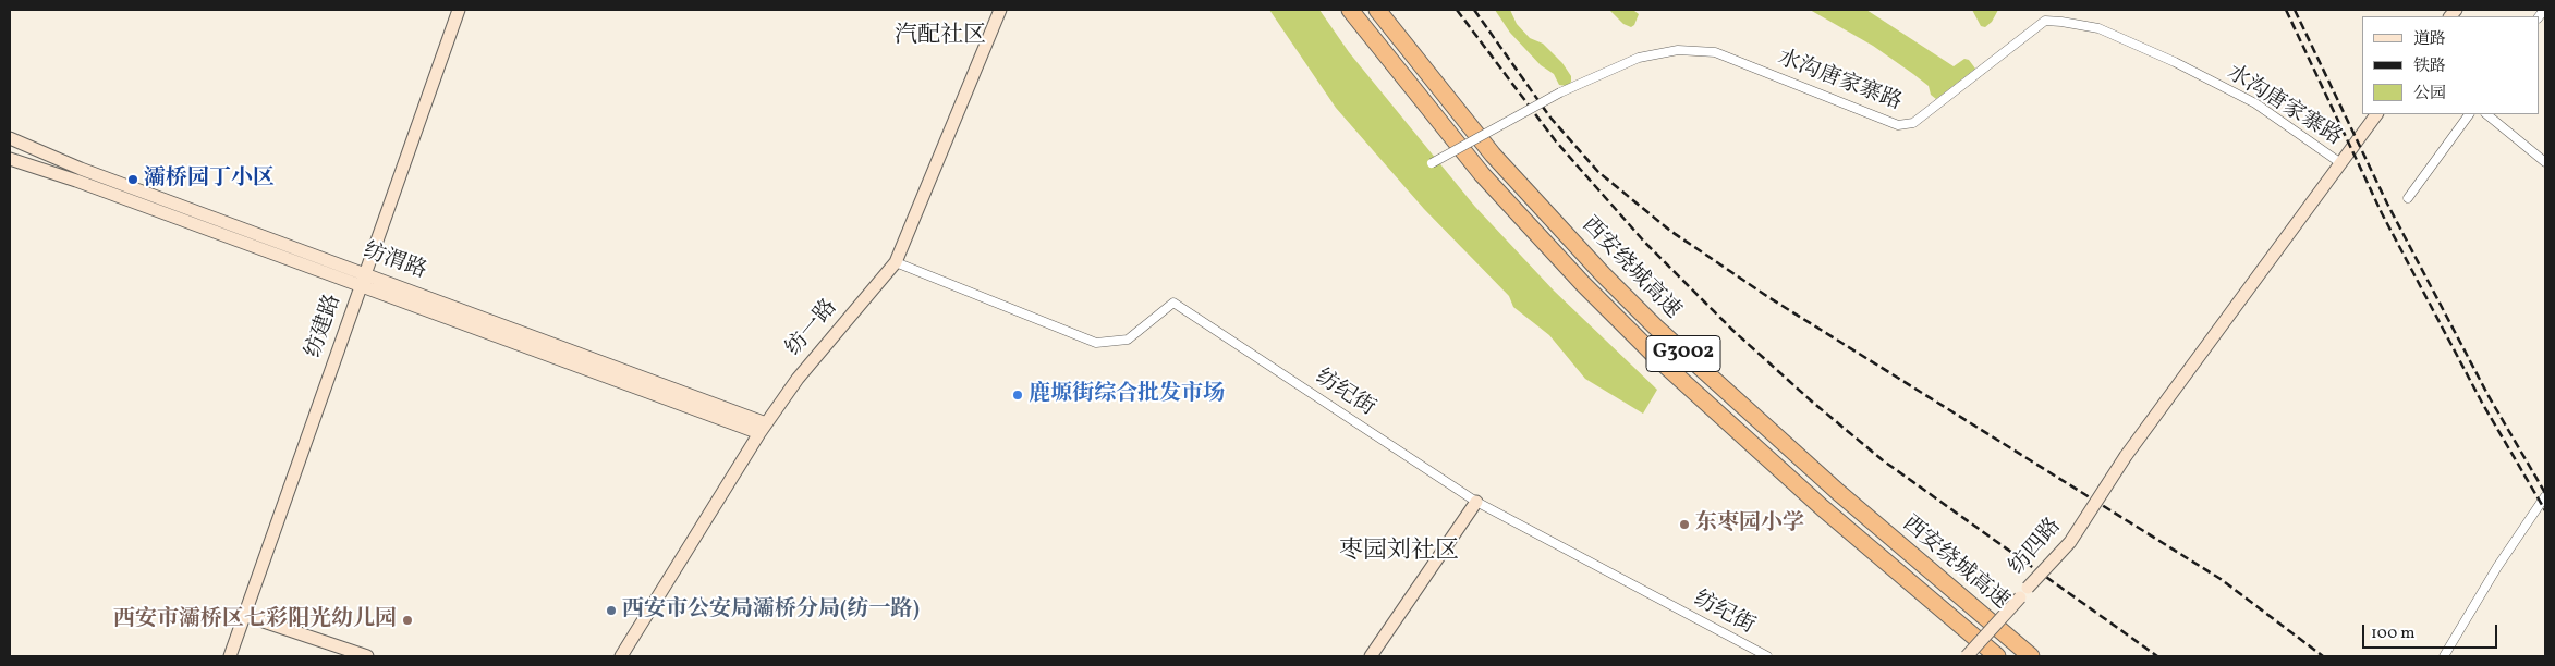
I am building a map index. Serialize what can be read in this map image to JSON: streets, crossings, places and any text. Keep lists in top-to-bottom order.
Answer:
{
  "streets": {
    "highway": ["西安绕城高速", "G3002"],
    "street": [
      "水沟唐家寨路",
      "纺渭路",
      "纺建路",
      "纺一路",
      "纺纪街",
      "纺四路"
    ]
  },
  "crossings": [
    ["水沟唐家寨路", "纺四路"],
    ["纺渭路", "纺建路"],
    ["纺渭路", "纺一路"],
    ["纺一路", "纺纪街"]
  ],
  "districts": ["汽配社区", "枣园刘社区"],
  "places": [
    "灞桥园丁小区",
    "鹿塬街综合批发市场",
    "东枣园小学",
    "西安市公安局灞桥分局(纺一路)",
    "西安市灞桥区七彩阳光幼儿园"
  ],
  "legend": ["道路", "铁路", "公园"],
  "scale_bar": "100 m"
}
